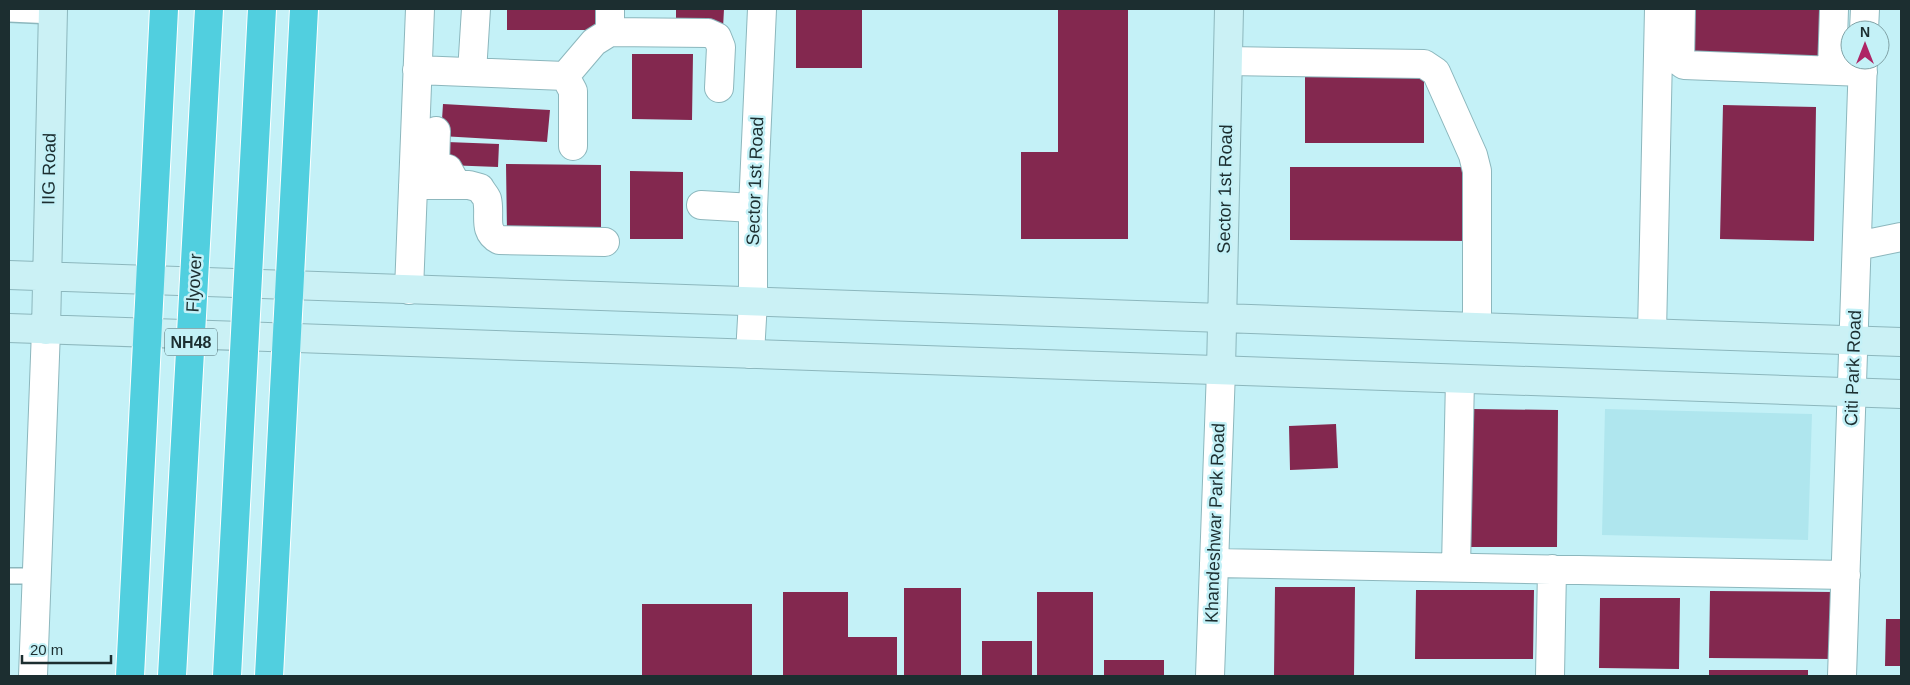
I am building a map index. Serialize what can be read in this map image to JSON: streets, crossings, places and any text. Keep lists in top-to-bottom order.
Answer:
{
  "streets": {
    "highway": ["Flyover", "NH48"],
    "main road": ["IIG Road", "Sector 1st Road"],
    "street": ["Citi Park Road", "Khandeshwar Park Road"]
  },
  "crossings": [
    ["Sector 1st Road", "Khandeshwar Park Road"]
  ],
  "scale_bar": "20 m",
  "north": "top"
}
